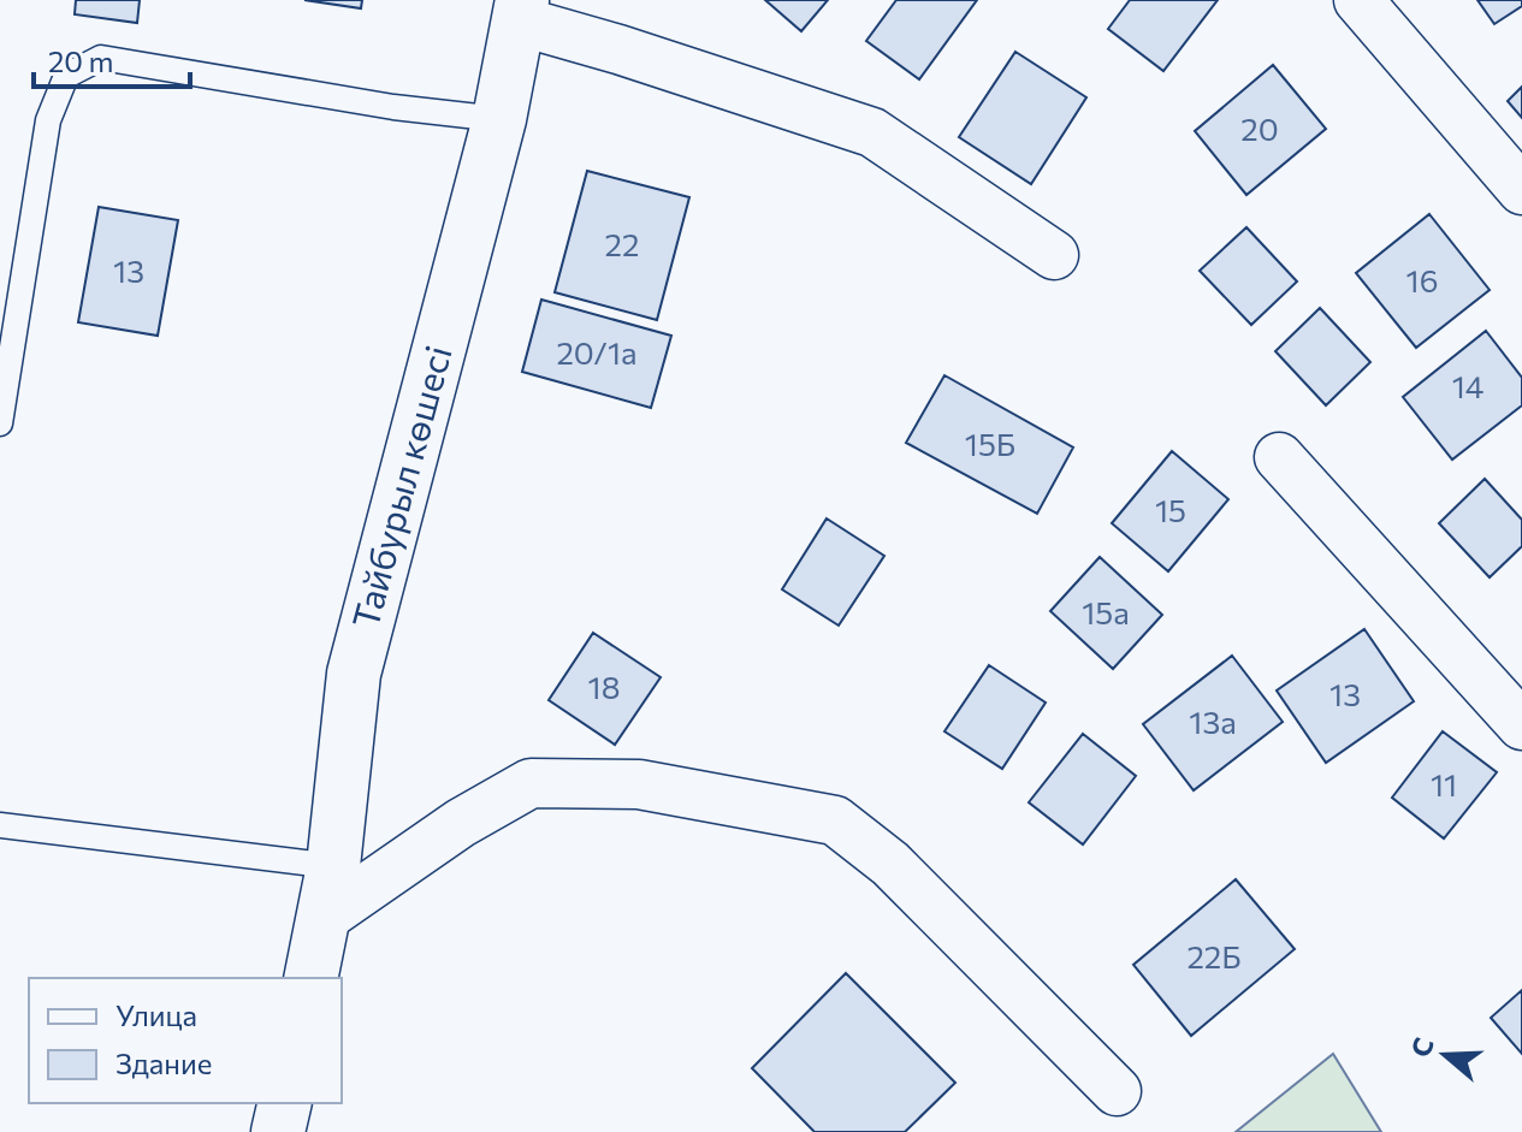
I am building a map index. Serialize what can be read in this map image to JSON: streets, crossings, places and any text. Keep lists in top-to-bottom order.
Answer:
{
  "streets": {
    "main road": ["Тайбурыл көшесі"]
  },
  "house_numbers": [
    "20",
    "22",
    "13",
    "16",
    "20/1а",
    "14",
    "15Б",
    "15",
    "15а",
    "18",
    "13",
    "13а",
    "11",
    "22Б"
  ],
  "legend": ["Улица", "Здание"],
  "scale_bar": "20 m",
  "north": "left"
}
